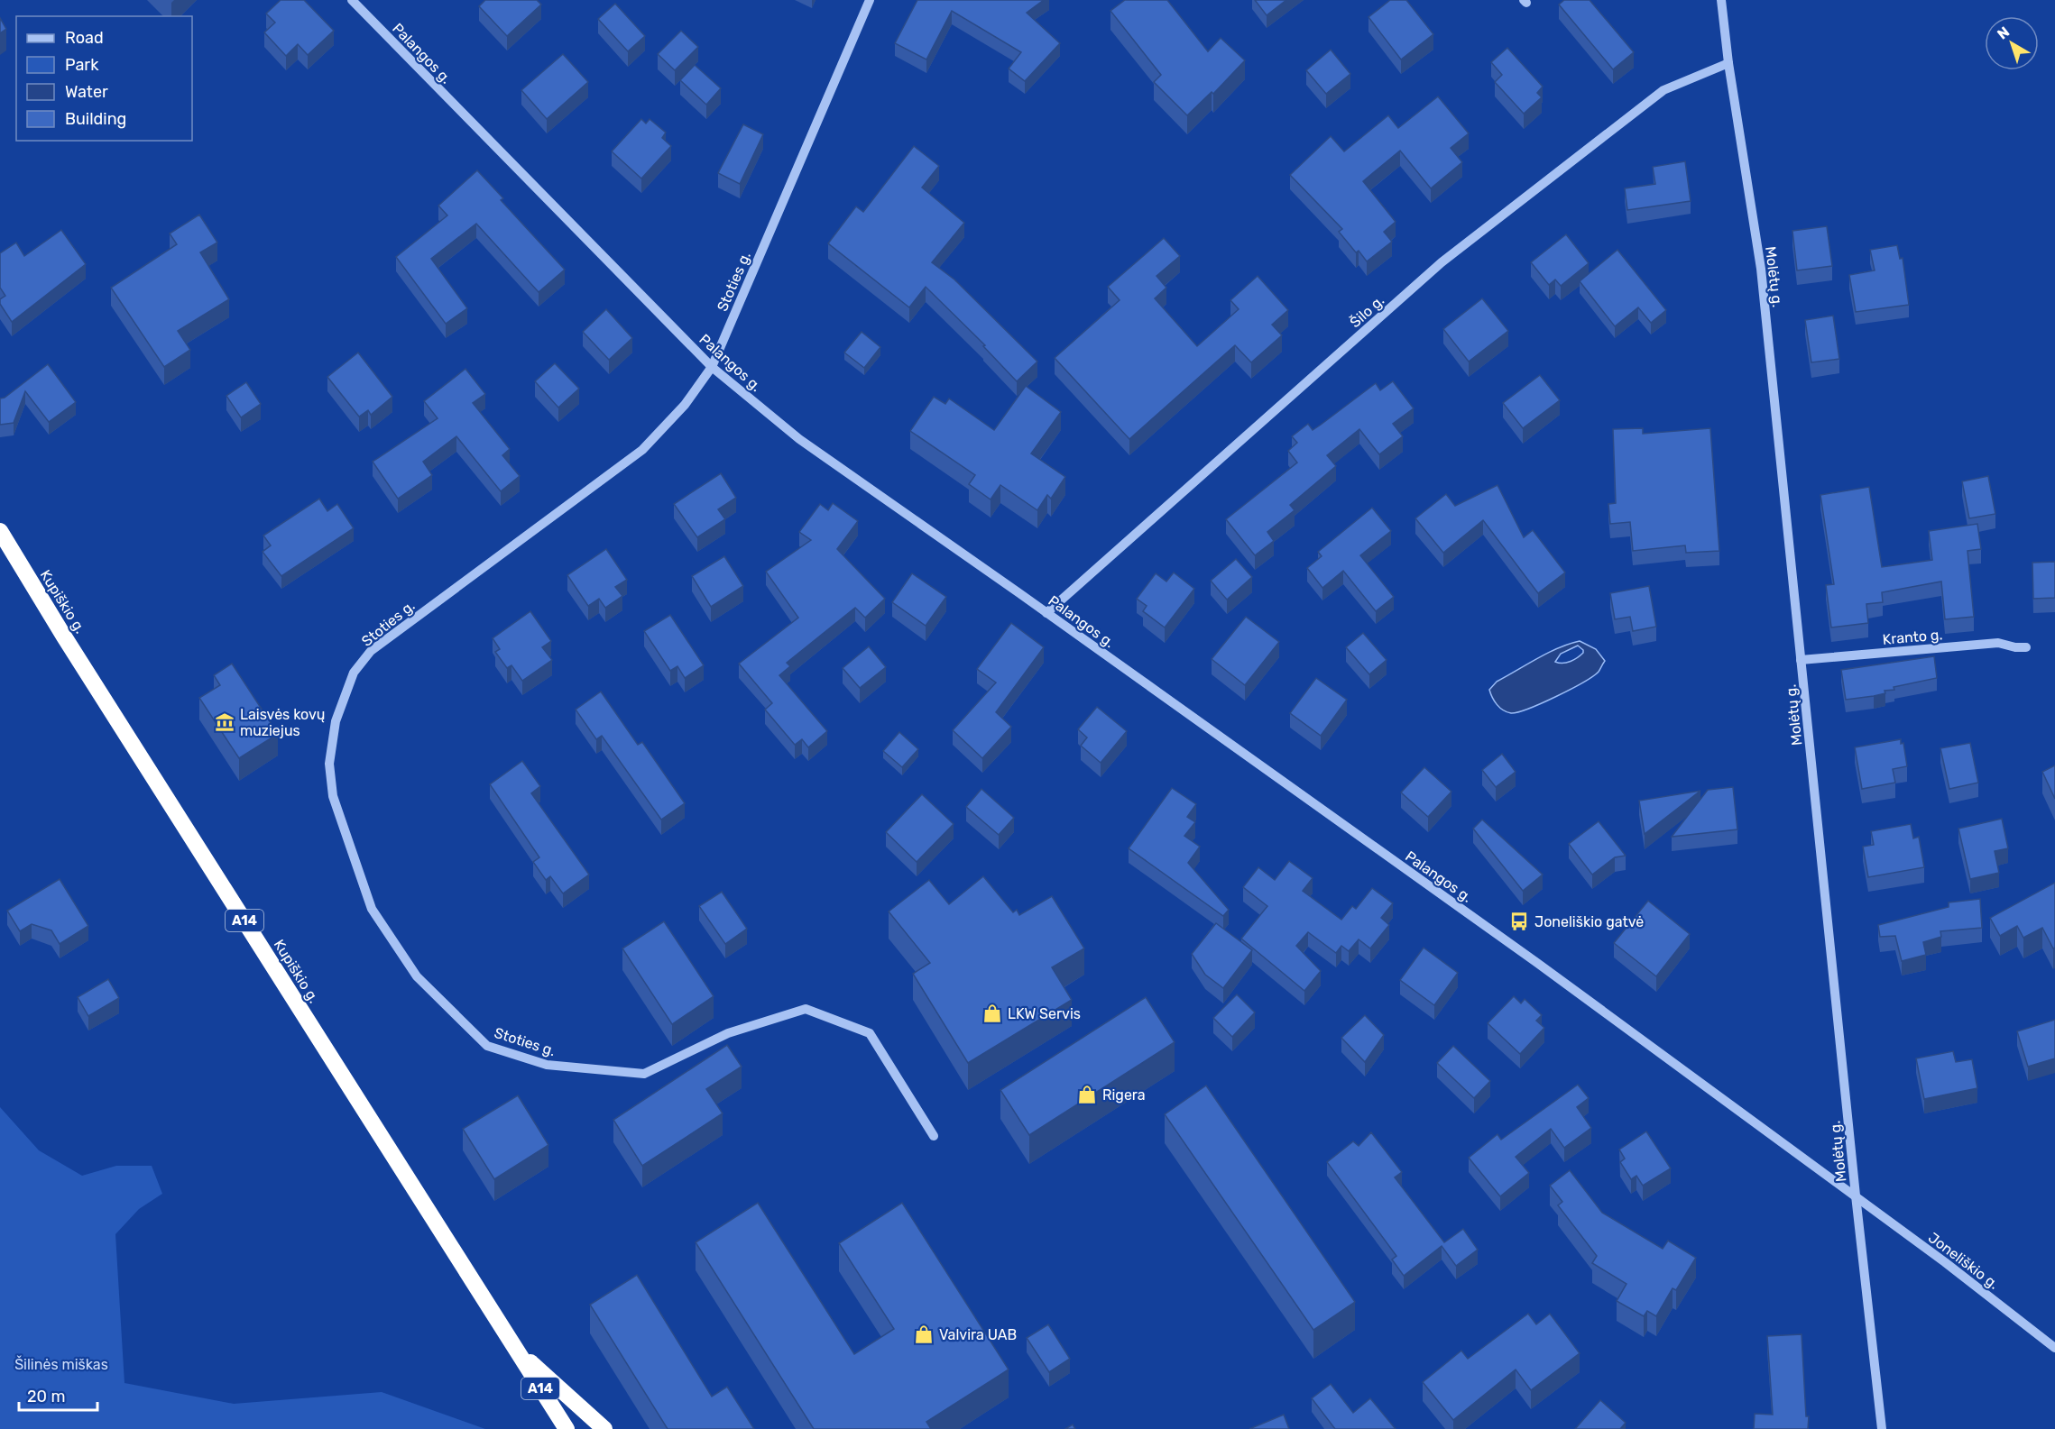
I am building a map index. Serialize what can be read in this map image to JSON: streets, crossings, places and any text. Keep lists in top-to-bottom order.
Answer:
{
  "streets": {
    "highway": ["Kupiškio g.", "A14"],
    "street": [
      "Palangos g.",
      "Molėtų g.",
      "Stoties g.",
      "Šilo g.",
      "Kranto g.",
      "Joneliškio g."
    ]
  },
  "crossings": [
    ["Palangos g.", "Molėtų g."],
    ["Palangos g.", "Stoties g."],
    ["Palangos g.", "Šilo g."],
    ["Palangos g.", "Joneliškio g."],
    ["Molėtų g.", "Šilo g."],
    ["Molėtų g.", "Kranto g."],
    ["Molėtų g.", "Joneliškio g."]
  ],
  "parks": ["Šilinės miškas"],
  "places": {
    "museum": ["Laisvės kovų muziejus"],
    "bus stop": ["Joneliškio gatvė"],
    "shop": ["LKW Servis", "Rigera", "Valvira UAB"]
  },
  "legend": [
    "Road",
    "Park",
    "Water",
    "Building"
  ],
  "scale_bar": "20 m",
  "north": "top left"
}
